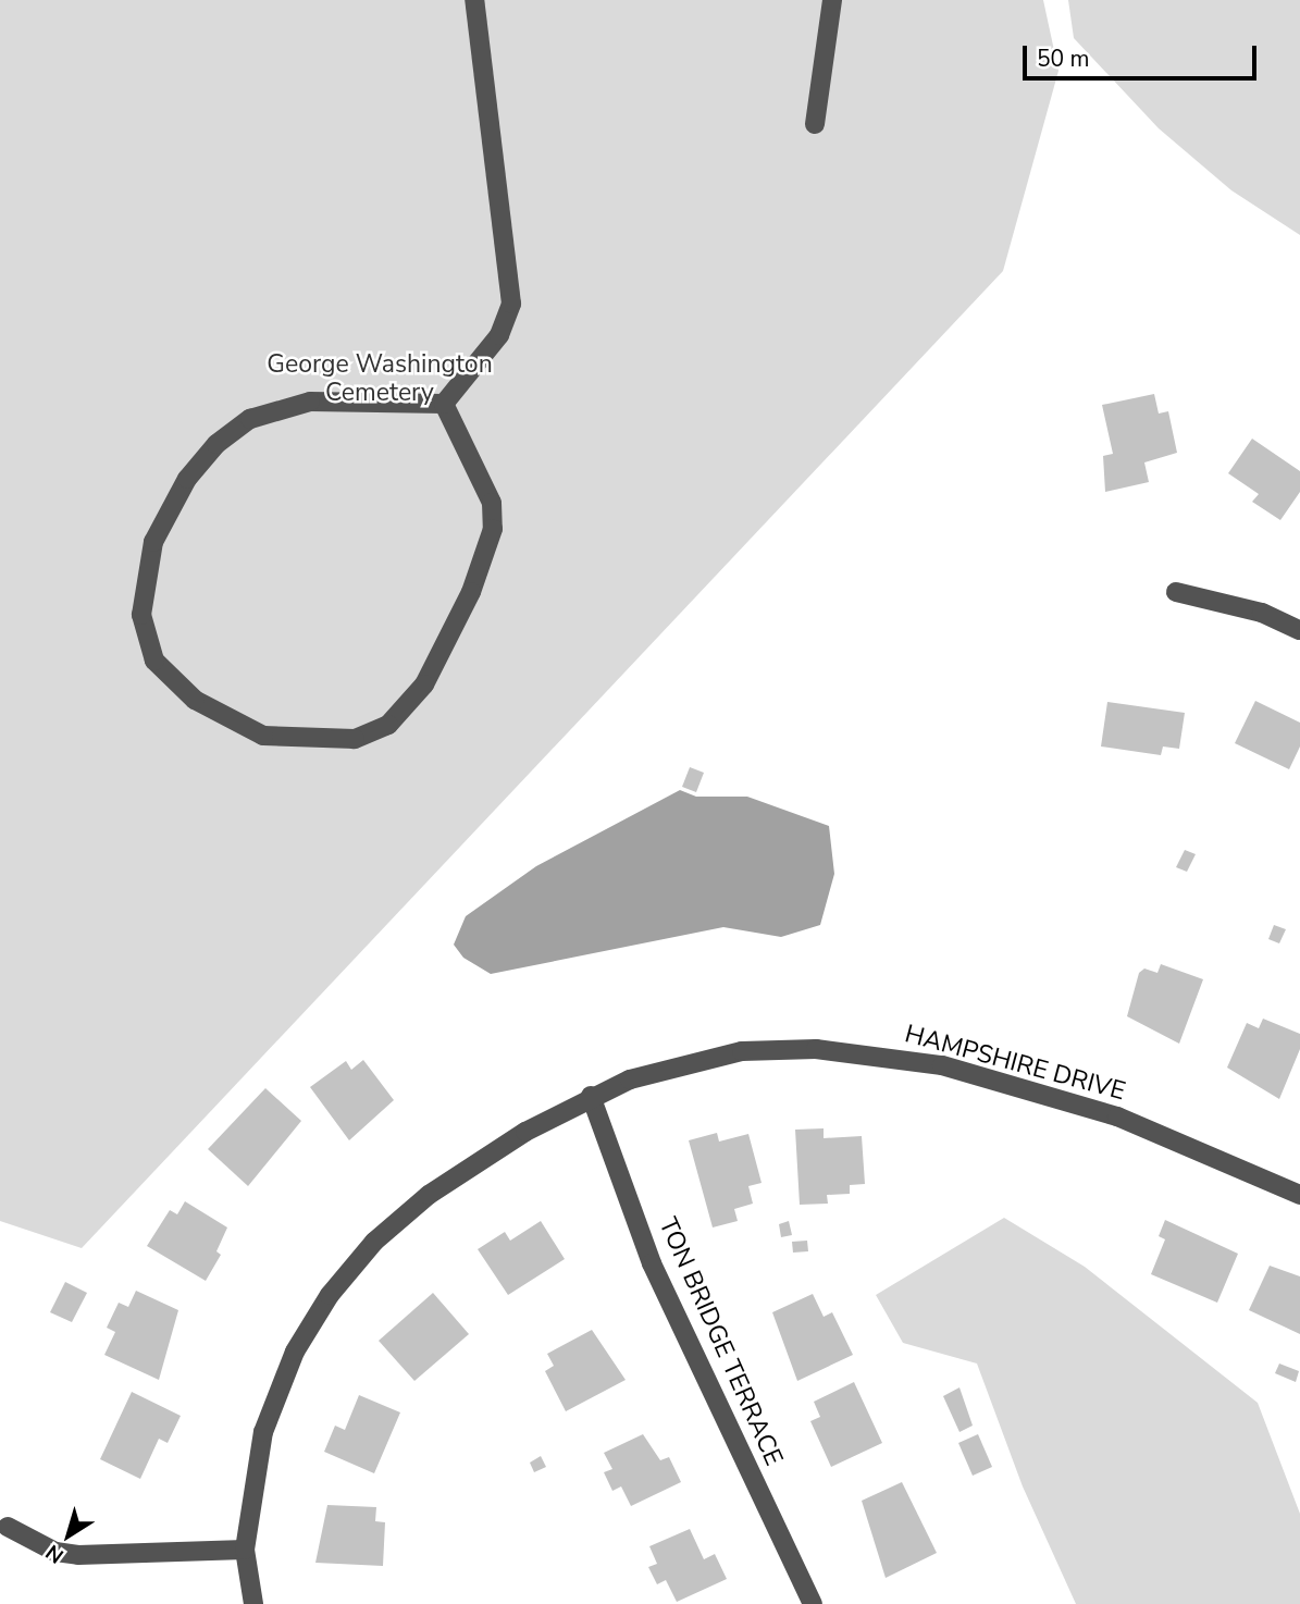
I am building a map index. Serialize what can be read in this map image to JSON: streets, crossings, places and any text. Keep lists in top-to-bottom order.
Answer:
{
  "streets": {
    "street": ["HAMPSHIRE DRIVE", "TON BRIDGE TERRACE"]
  },
  "crossings": [
    ["HAMPSHIRE DRIVE", "TON BRIDGE TERRACE"]
  ],
  "parks": ["George Washington Cemetery"],
  "scale_bar": "50 m",
  "north": "bottom left"
}
